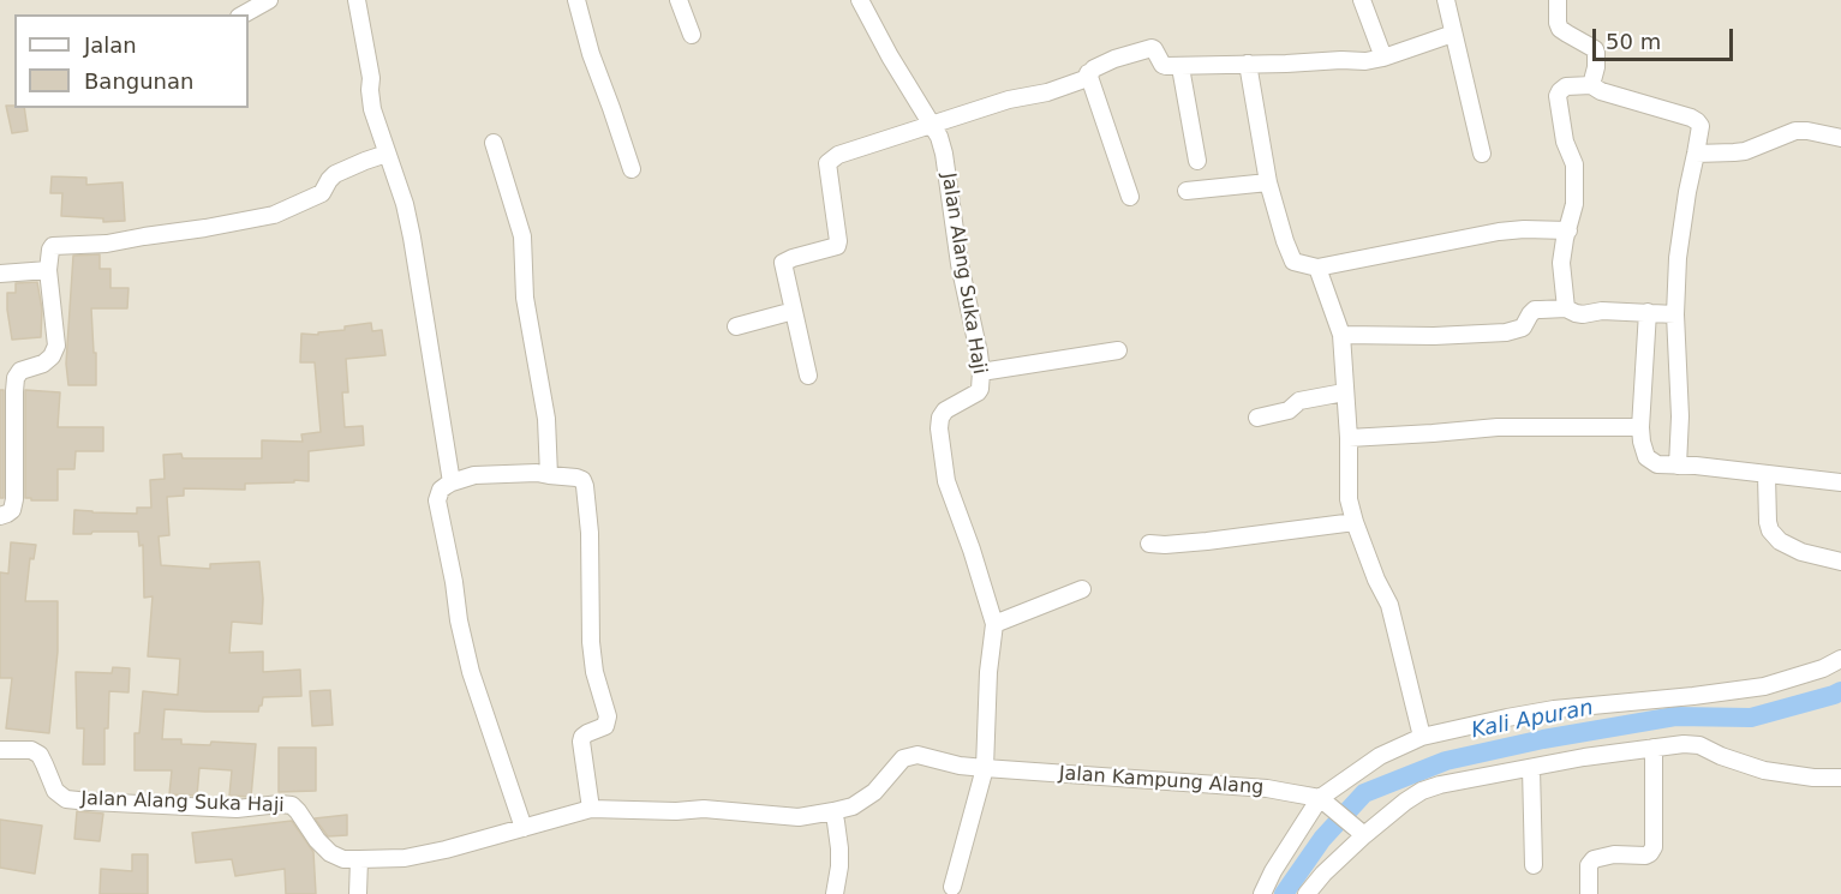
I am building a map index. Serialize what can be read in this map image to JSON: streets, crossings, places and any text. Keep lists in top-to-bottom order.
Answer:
{
  "streets": {
    "street": ["Jalan Alang Suka Haji", "Jalan Kampung Alang"]
  },
  "crossings": [
    ["Jalan Alang Suka Haji", "Jalan Kampung Alang"]
  ],
  "water": ["Kali Apuran"],
  "legend": ["Jalan", "Bangunan"],
  "scale_bar": "50 m"
}
